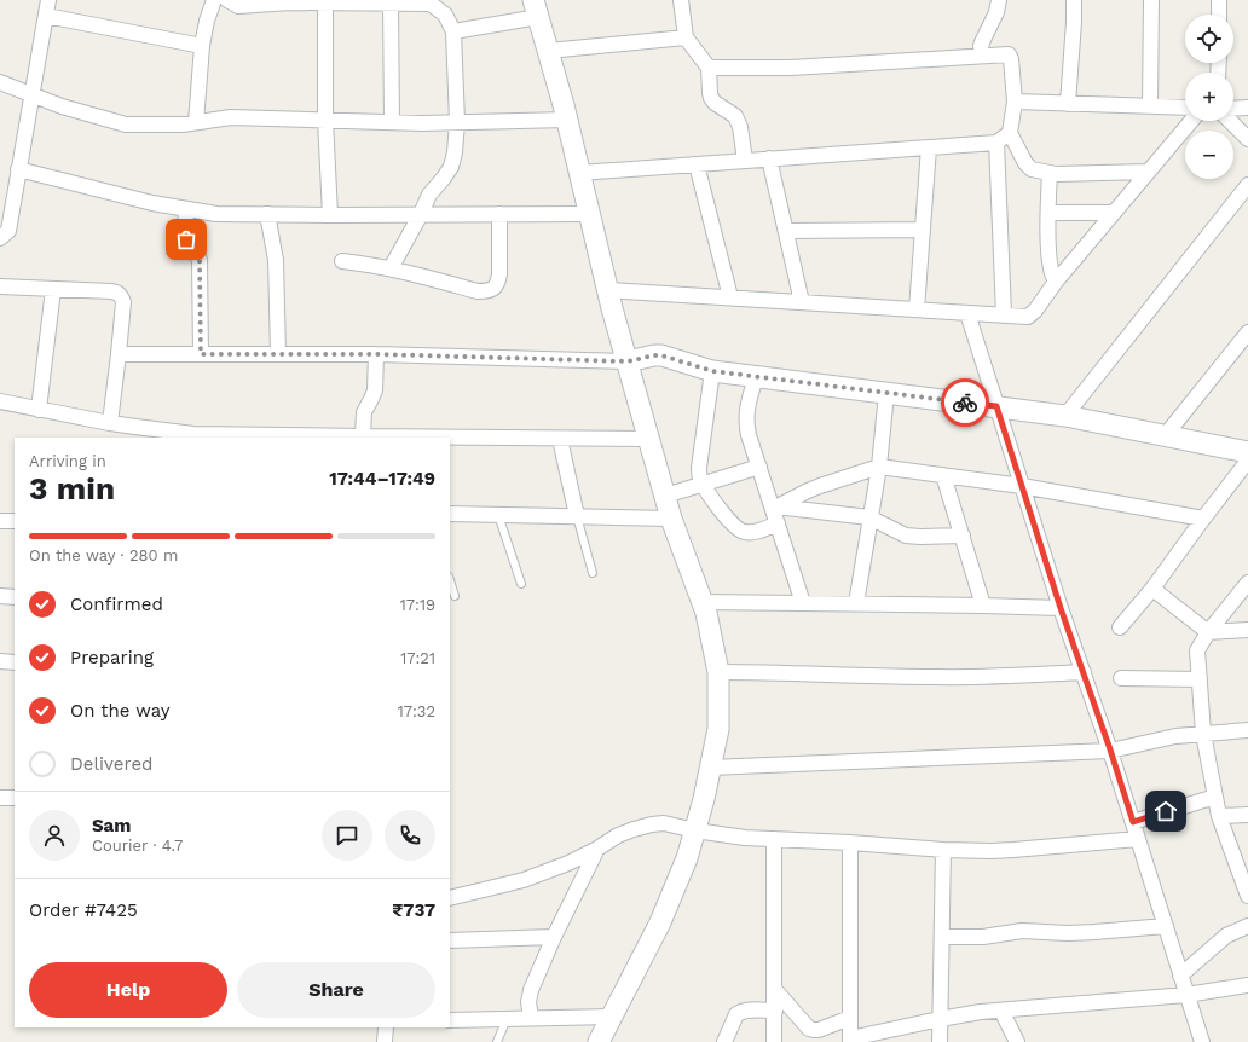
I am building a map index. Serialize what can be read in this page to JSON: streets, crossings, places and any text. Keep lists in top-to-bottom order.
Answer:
{
  "page": {
    "map_buttons": ["+", "−"],
    "heading": ["3 min", "Arriving in", "17:44–17:49"],
    "panel": [
      "Sam",
      "Courier · 4.7",
      "Order #7425",
      "₹737"
    ],
    "bar": "On the way · 280 m",
    "list": [
      ["Confirmed", "17:19"],
      ["Preparing", "17:21"],
      ["On the way", "17:32"],
      "Delivered"
    ],
    "buttons": ["Help", "Share"]
  }
}
